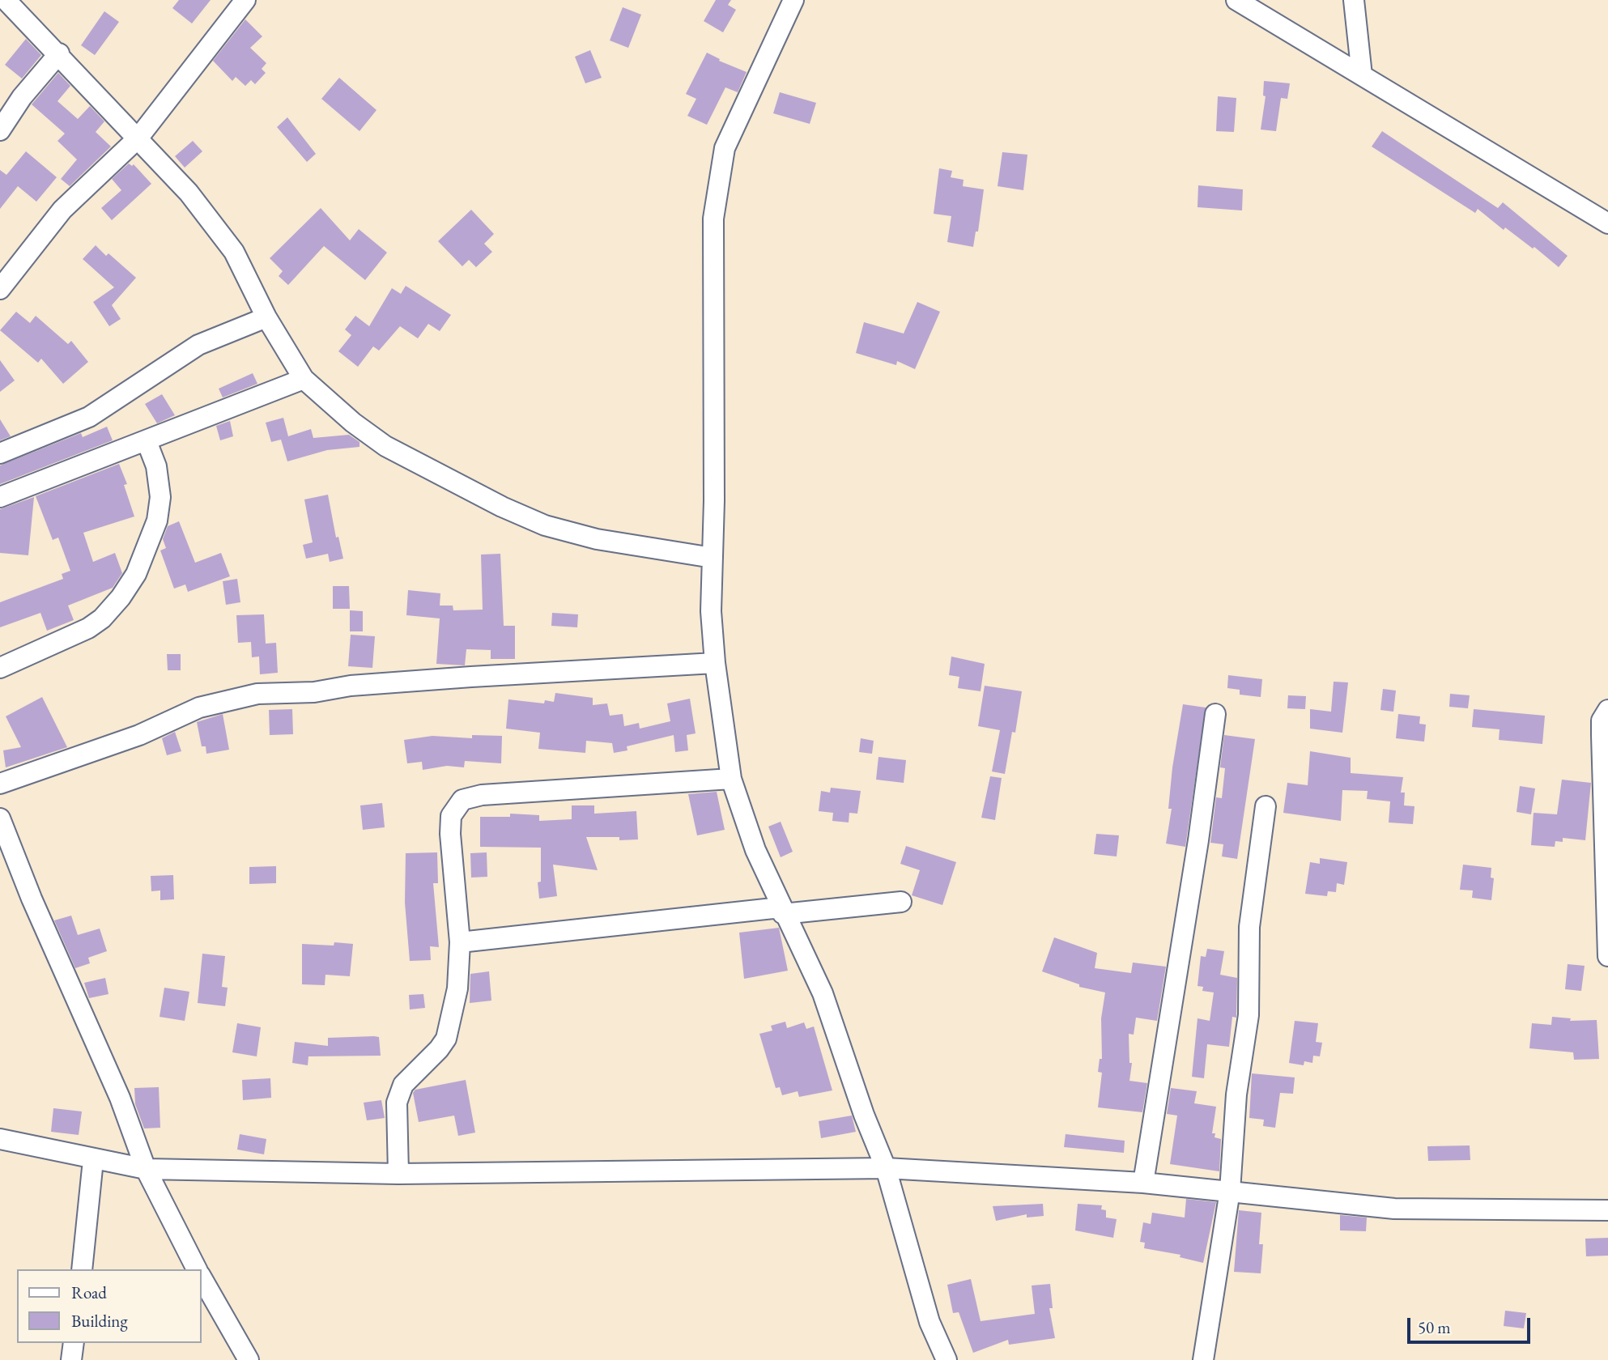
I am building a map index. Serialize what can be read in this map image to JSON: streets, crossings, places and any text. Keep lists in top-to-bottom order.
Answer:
{
  "legend": ["Road", "Building"],
  "scale_bar": "50 m"
}
